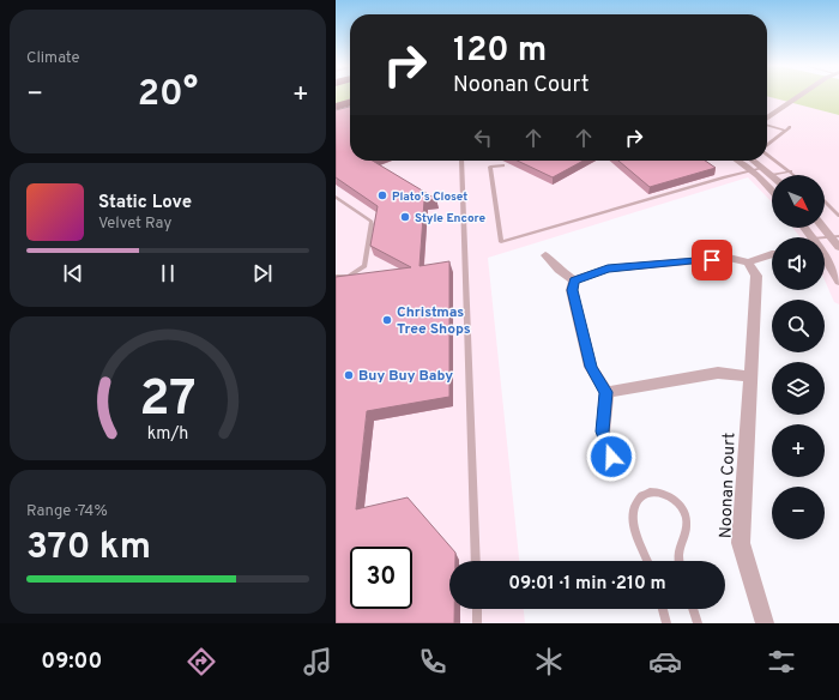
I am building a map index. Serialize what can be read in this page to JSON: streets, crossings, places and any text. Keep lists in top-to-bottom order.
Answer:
{
  "streets": {
    "street": ["Noonan Court"]
  },
  "places": [
    "Plato's Closet",
    "Style Encore",
    "Christmas Tree Shops",
    "Buy Buy Baby"
  ],
  "north": "bottom right",
  "page": {
    "tile": [
      "Climate",
      ["Range · 74%", "370 km"]
    ],
    "turn": ["120 m", "Noonan Court"],
    "heat": ["−", "20°", "+"],
    "map_buttons": ["+", "−"],
    "song": ["Static Love", "Velvet Ray"],
    "limit": "30",
    "trip": "09:01 · 1 min · 210 m",
    "tabs": "09:00",
    "gauge": ["27", "km/h"]
  }
}
